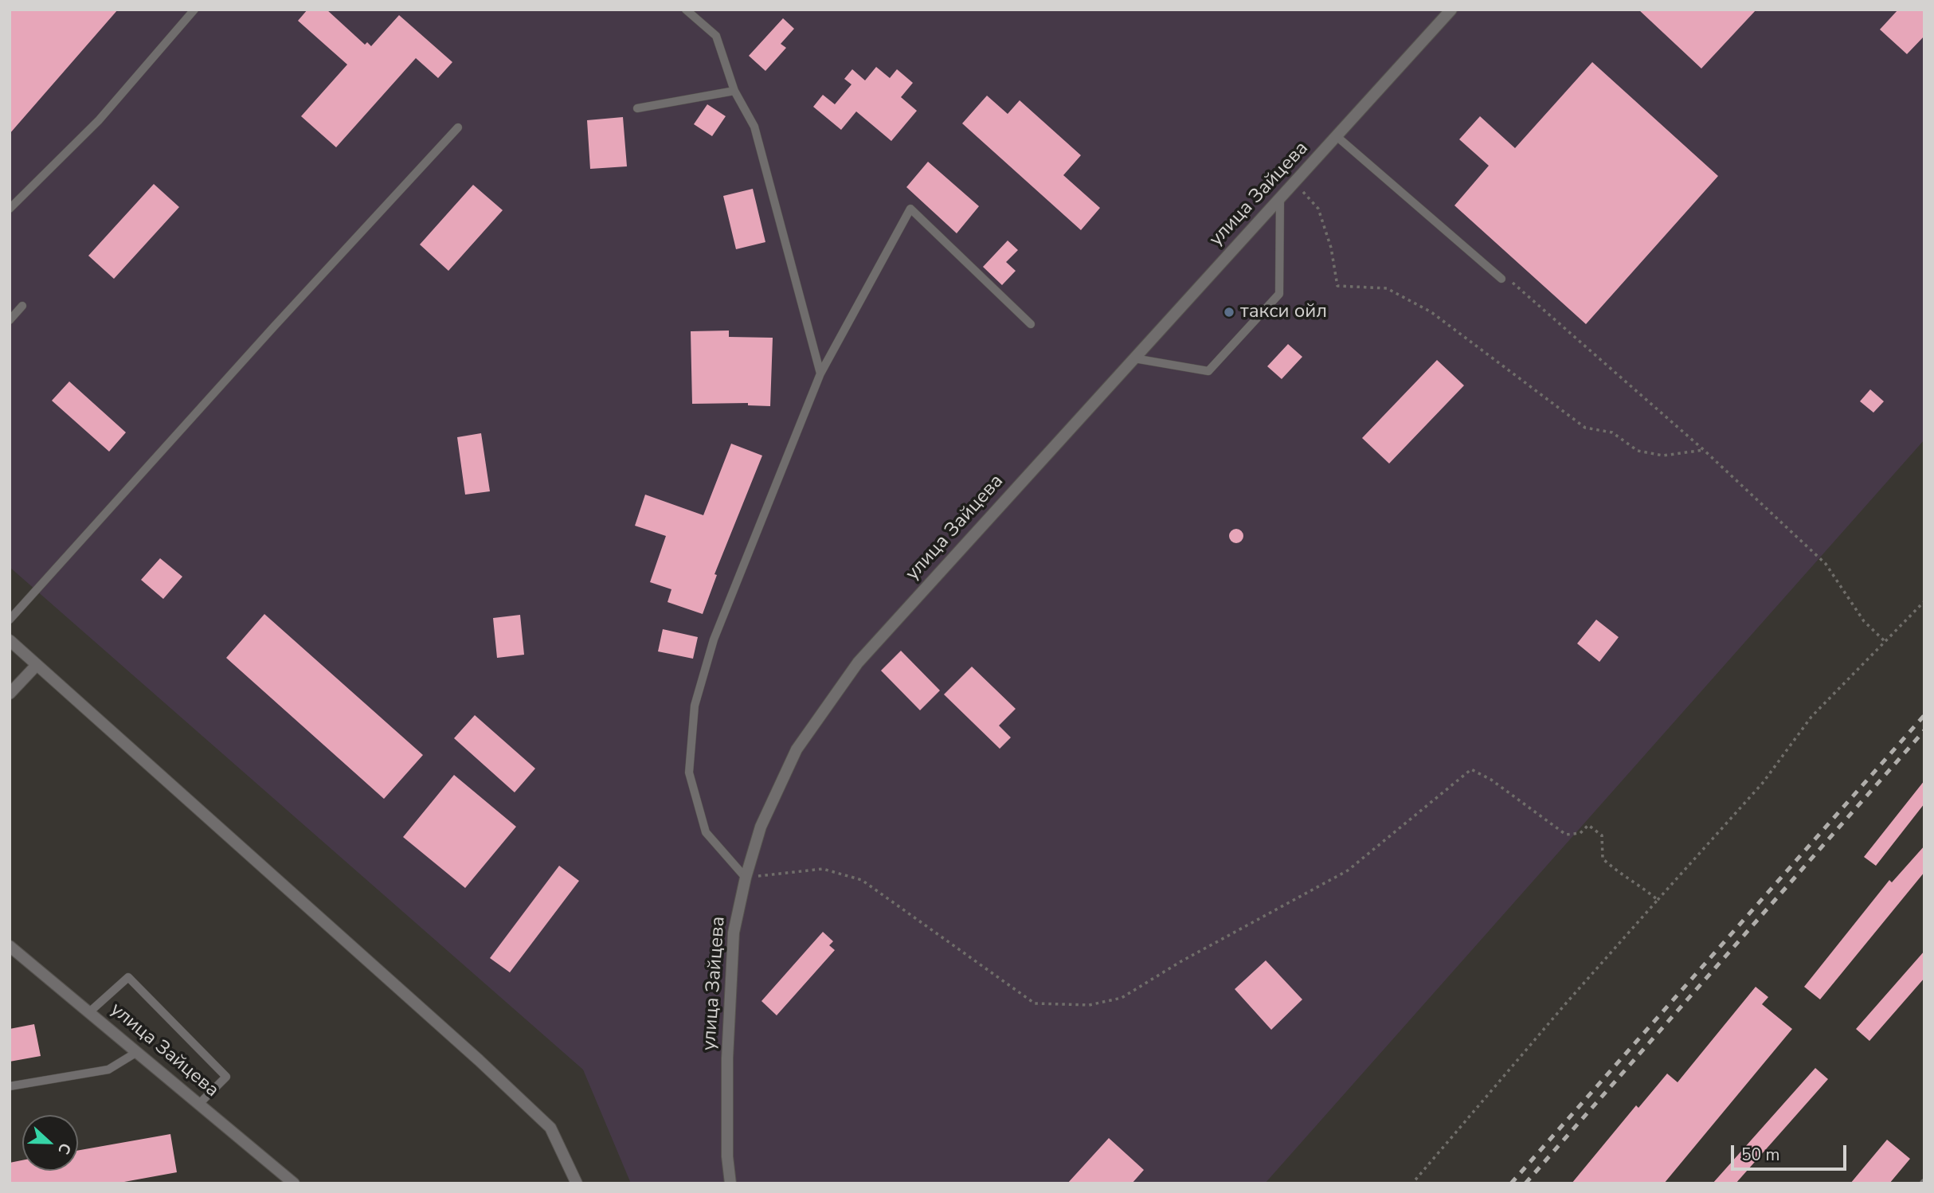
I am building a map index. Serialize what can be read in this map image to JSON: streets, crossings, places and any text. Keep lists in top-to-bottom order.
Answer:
{
  "streets": {
    "street": ["улица Зайцева"]
  },
  "places": ["такси ойл"],
  "scale_bar": "50 m",
  "north": "right"
}
